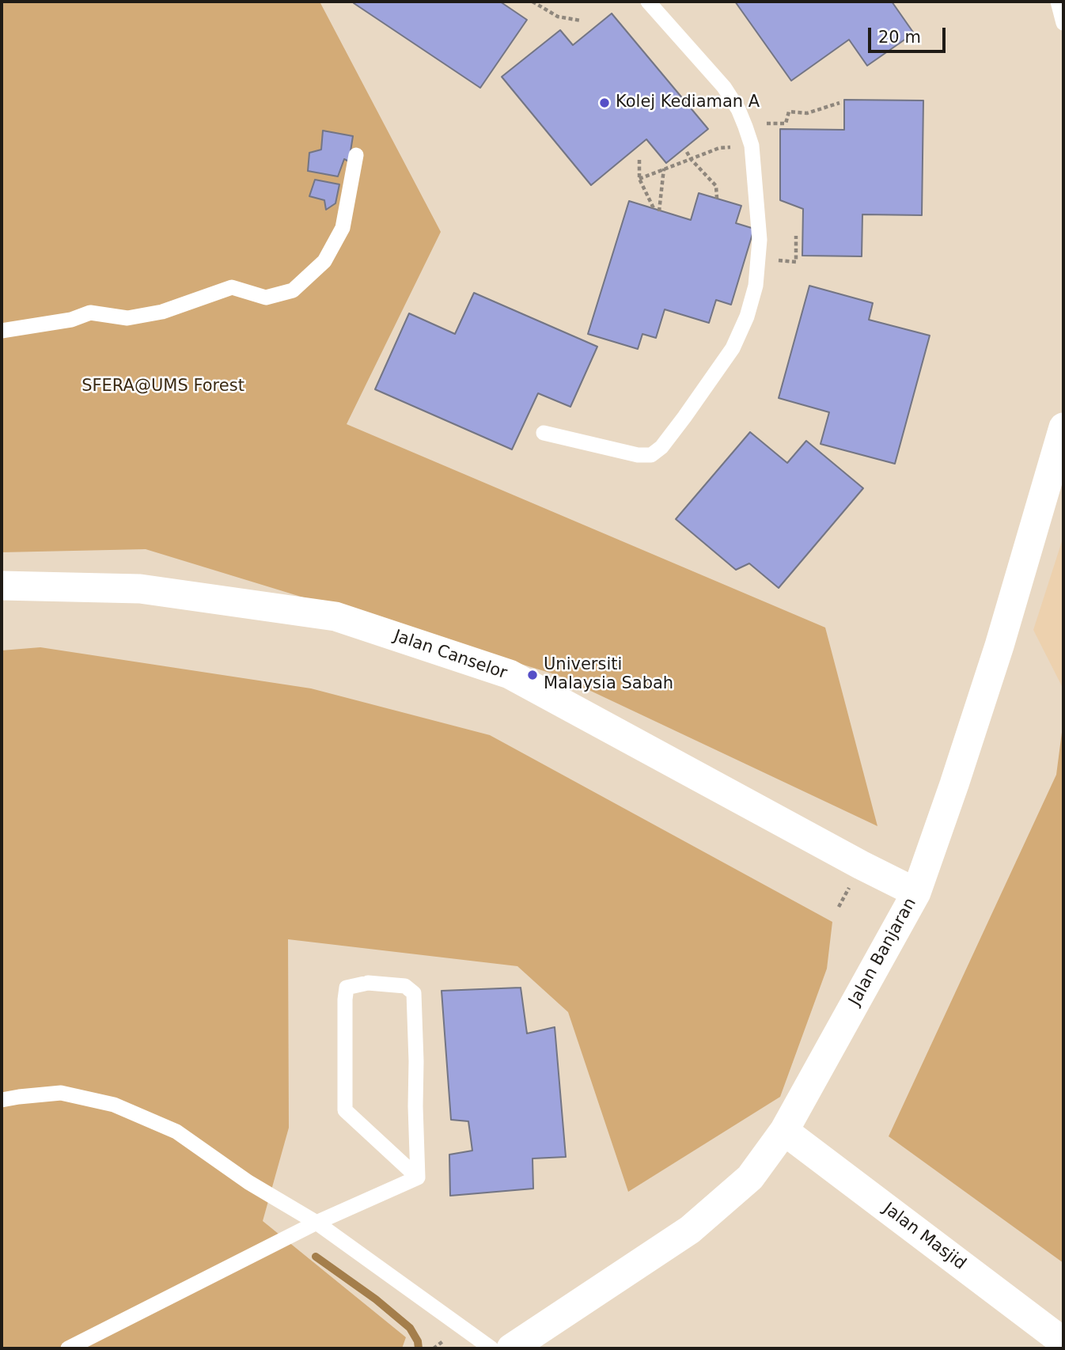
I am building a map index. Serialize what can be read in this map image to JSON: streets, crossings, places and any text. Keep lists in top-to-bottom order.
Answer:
{
  "streets": {
    "street": ["Jalan Canselor", "Jalan Banjaran", "Jalan Masjid"]
  },
  "crossings": [
    ["Jalan Canselor", "Jalan Banjaran"],
    ["Jalan Banjaran", "Jalan Masjid"]
  ],
  "parks": ["SFERA@UMS Forest"],
  "places": ["Kolej Kediaman A", "Universiti Malaysia Sabah"],
  "scale_bar": "20 m"
}
